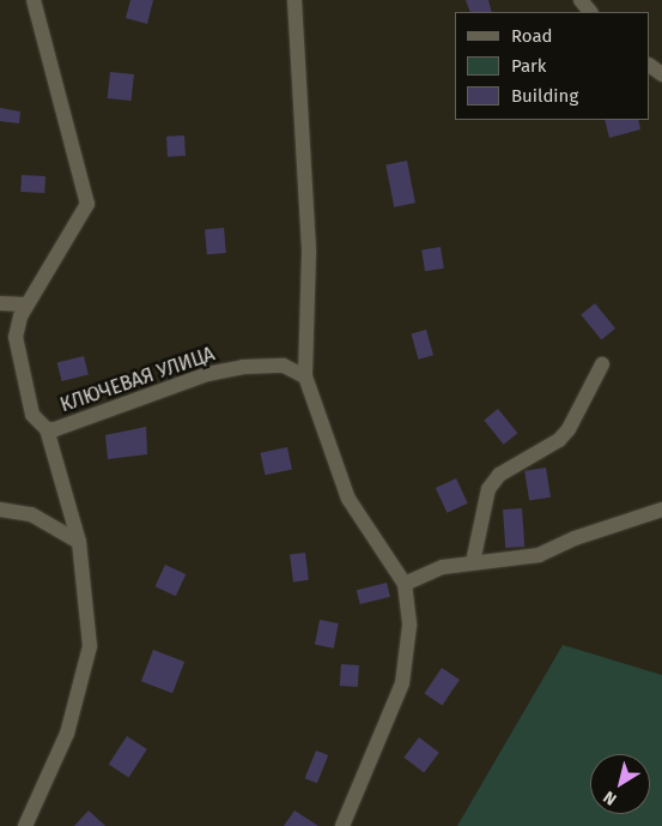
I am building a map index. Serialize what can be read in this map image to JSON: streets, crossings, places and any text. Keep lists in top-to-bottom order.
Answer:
{
  "streets": {
    "street": ["КЛЮЧЕВАЯ УЛИЦА"]
  },
  "legend": ["Road", "Park", "Building"],
  "north": "bottom left"
}
